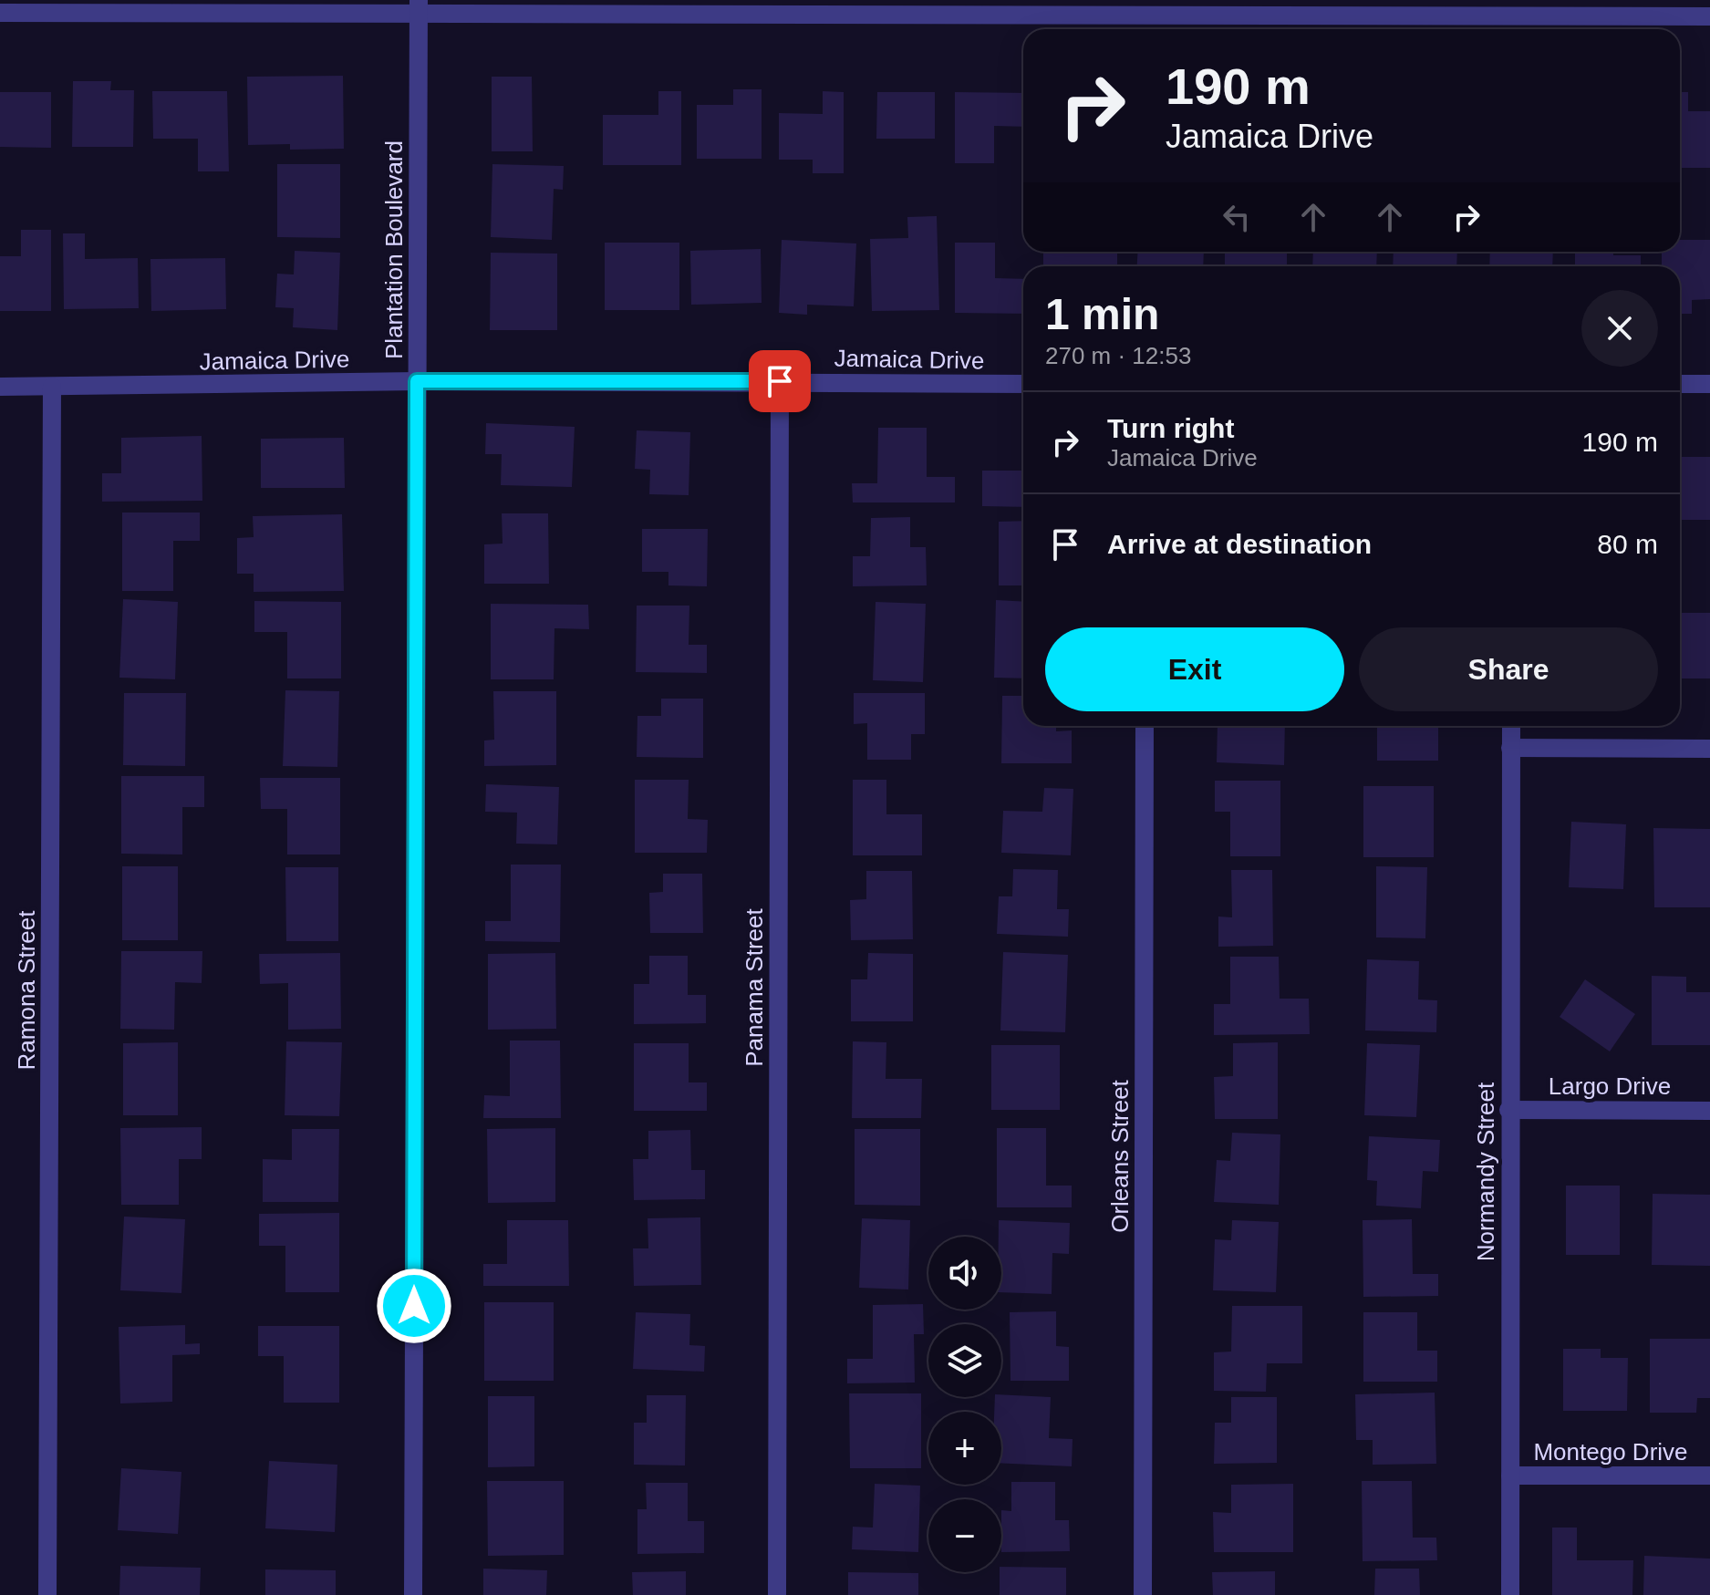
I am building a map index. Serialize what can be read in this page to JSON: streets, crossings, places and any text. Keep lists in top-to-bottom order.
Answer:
{
  "streets": {
    "street": [
      "Plantation Boulevard",
      "Jamaica Drive",
      "Panama Street",
      "Ramona Street",
      "Largo Drive",
      "Orleans Street",
      "Normandy Street",
      "Montego Drive"
    ]
  },
  "crossings": [
    ["Plantation Boulevard", "Jamaica Drive"],
    ["Jamaica Drive", "Panama Street"],
    ["Jamaica Drive", "Ramona Street"],
    ["Largo Drive", "Normandy Street"],
    ["Normandy Street", "Montego Drive"]
  ],
  "page": {
    "turn": ["190 m", "Jamaica Drive"],
    "heading": ["1 min", "270 m · 12:53"],
    "list": [
      {
        "name": "Turn right",
        "note": "Jamaica Drive",
        "value": "190 m"
      },
      {
        "name": "Arrive at destination",
        "value": "80 m"
      }
    ],
    "buttons": ["Exit", "Share"],
    "map_buttons": ["+", "−"]
  }
}
